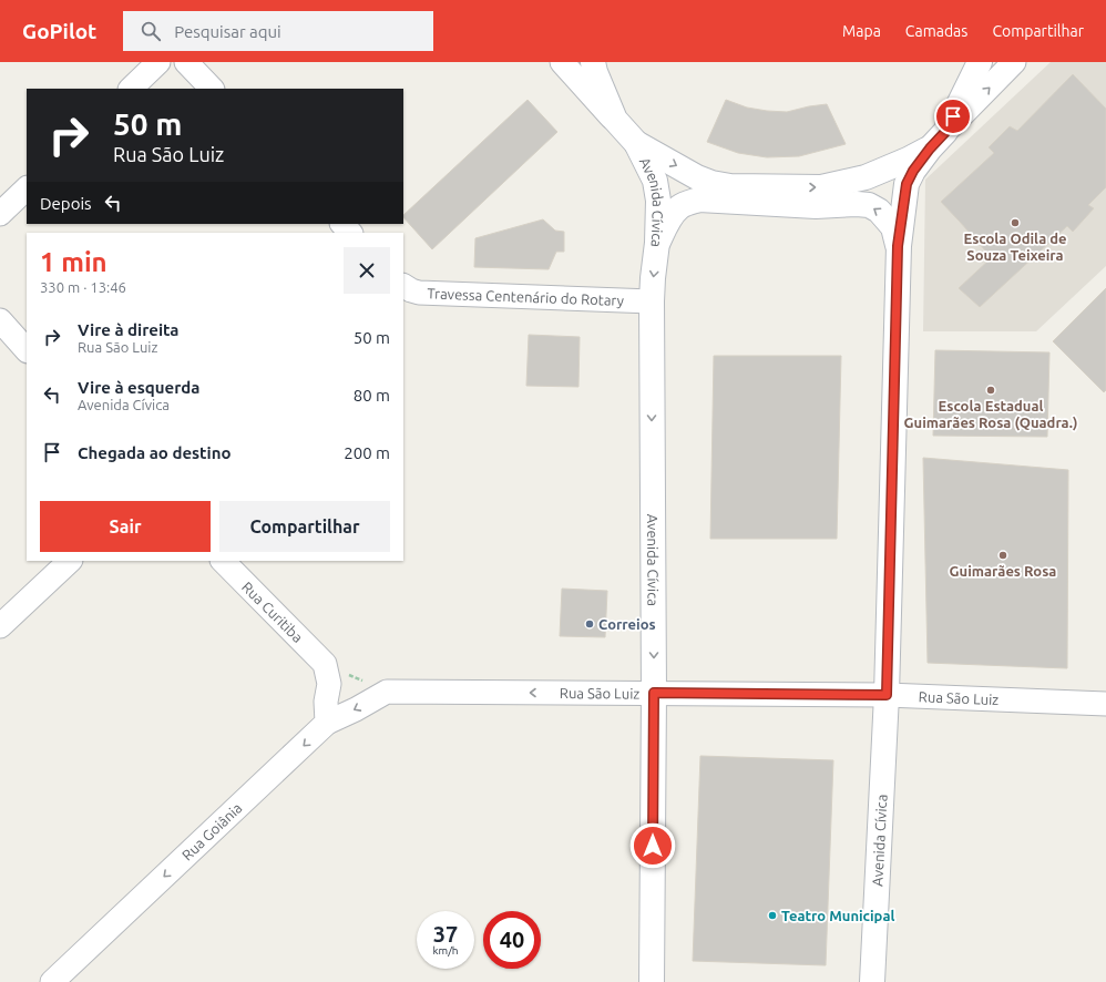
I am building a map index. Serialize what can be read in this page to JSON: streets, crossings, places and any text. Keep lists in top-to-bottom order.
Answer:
{
  "streets": {
    "street": [
      "Avenida Cívica",
      "Travessa Centenário do Rotary",
      "Rua Curitiba",
      "Rua São Luiz",
      "Rua Goiânia"
    ]
  },
  "crossings": [
    ["Avenida Cívica", "Travessa Centenário do Rotary"],
    ["Avenida Cívica", "Rua São Luiz"],
    ["Rua São Luiz", "Rua Goiânia"]
  ],
  "one_way": ["Rua São Luiz", "Rua Goiânia"],
  "places": [
    "Escola Odila de Souza Teixeira",
    "Escola Estadual Guimarães Rosa (Quadra.)",
    "Guimarães Rosa",
    "Correios",
    "Teatro Municipal"
  ],
  "page": {
    "header": "GoPilot",
    "search": "Pesquisar aqui",
    "nav": ["Mapa", "Camadas", "Compartilhar"],
    "turn": ["50 m", "Rua São Luiz"],
    "then": "Depois",
    "heading": ["1 min", "330 m · 13:46"],
    "list": [
      {
        "name": "Vire à direita",
        "note": "Rua São Luiz",
        "value": "50 m"
      },
      {
        "name": "Vire à esquerda",
        "note": "Avenida Cívica",
        "value": "80 m"
      },
      {
        "name": "Chegada ao destino",
        "value": "200 m"
      }
    ],
    "buttons": ["Sair", "Compartilhar"],
    "speed": "37 km/h",
    "limit": "40"
  }
}
